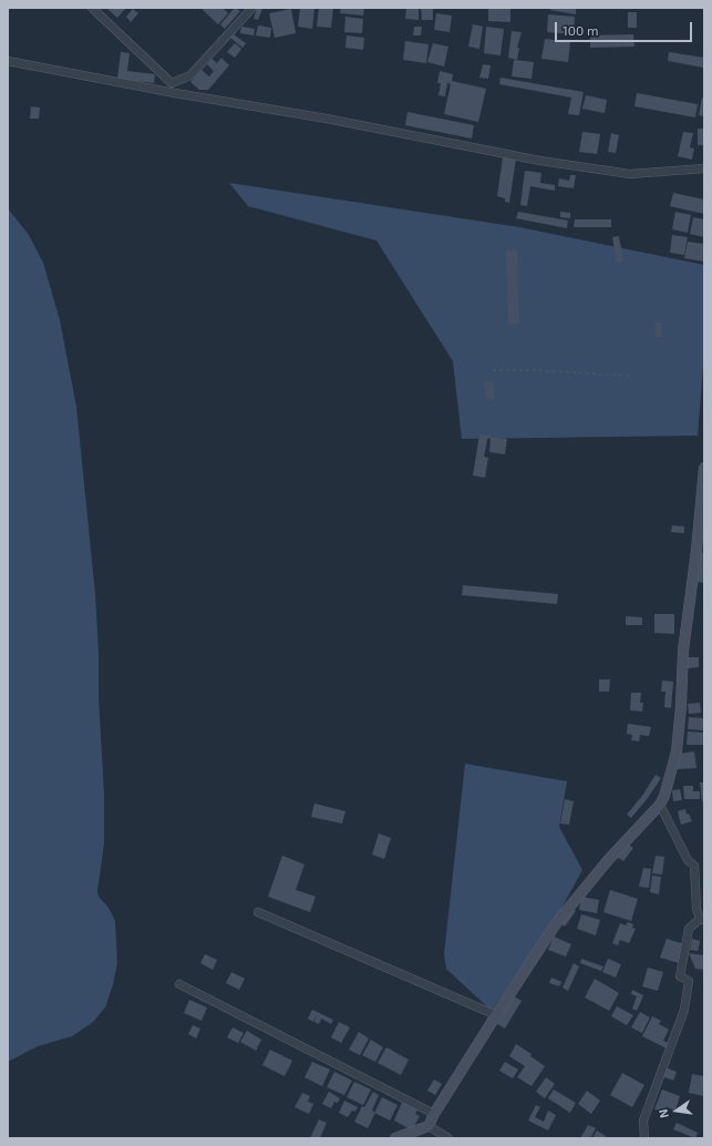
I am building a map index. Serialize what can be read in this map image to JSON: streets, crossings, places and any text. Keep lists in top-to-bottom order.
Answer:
{
  "scale_bar": "100 m",
  "north": "left"
}
